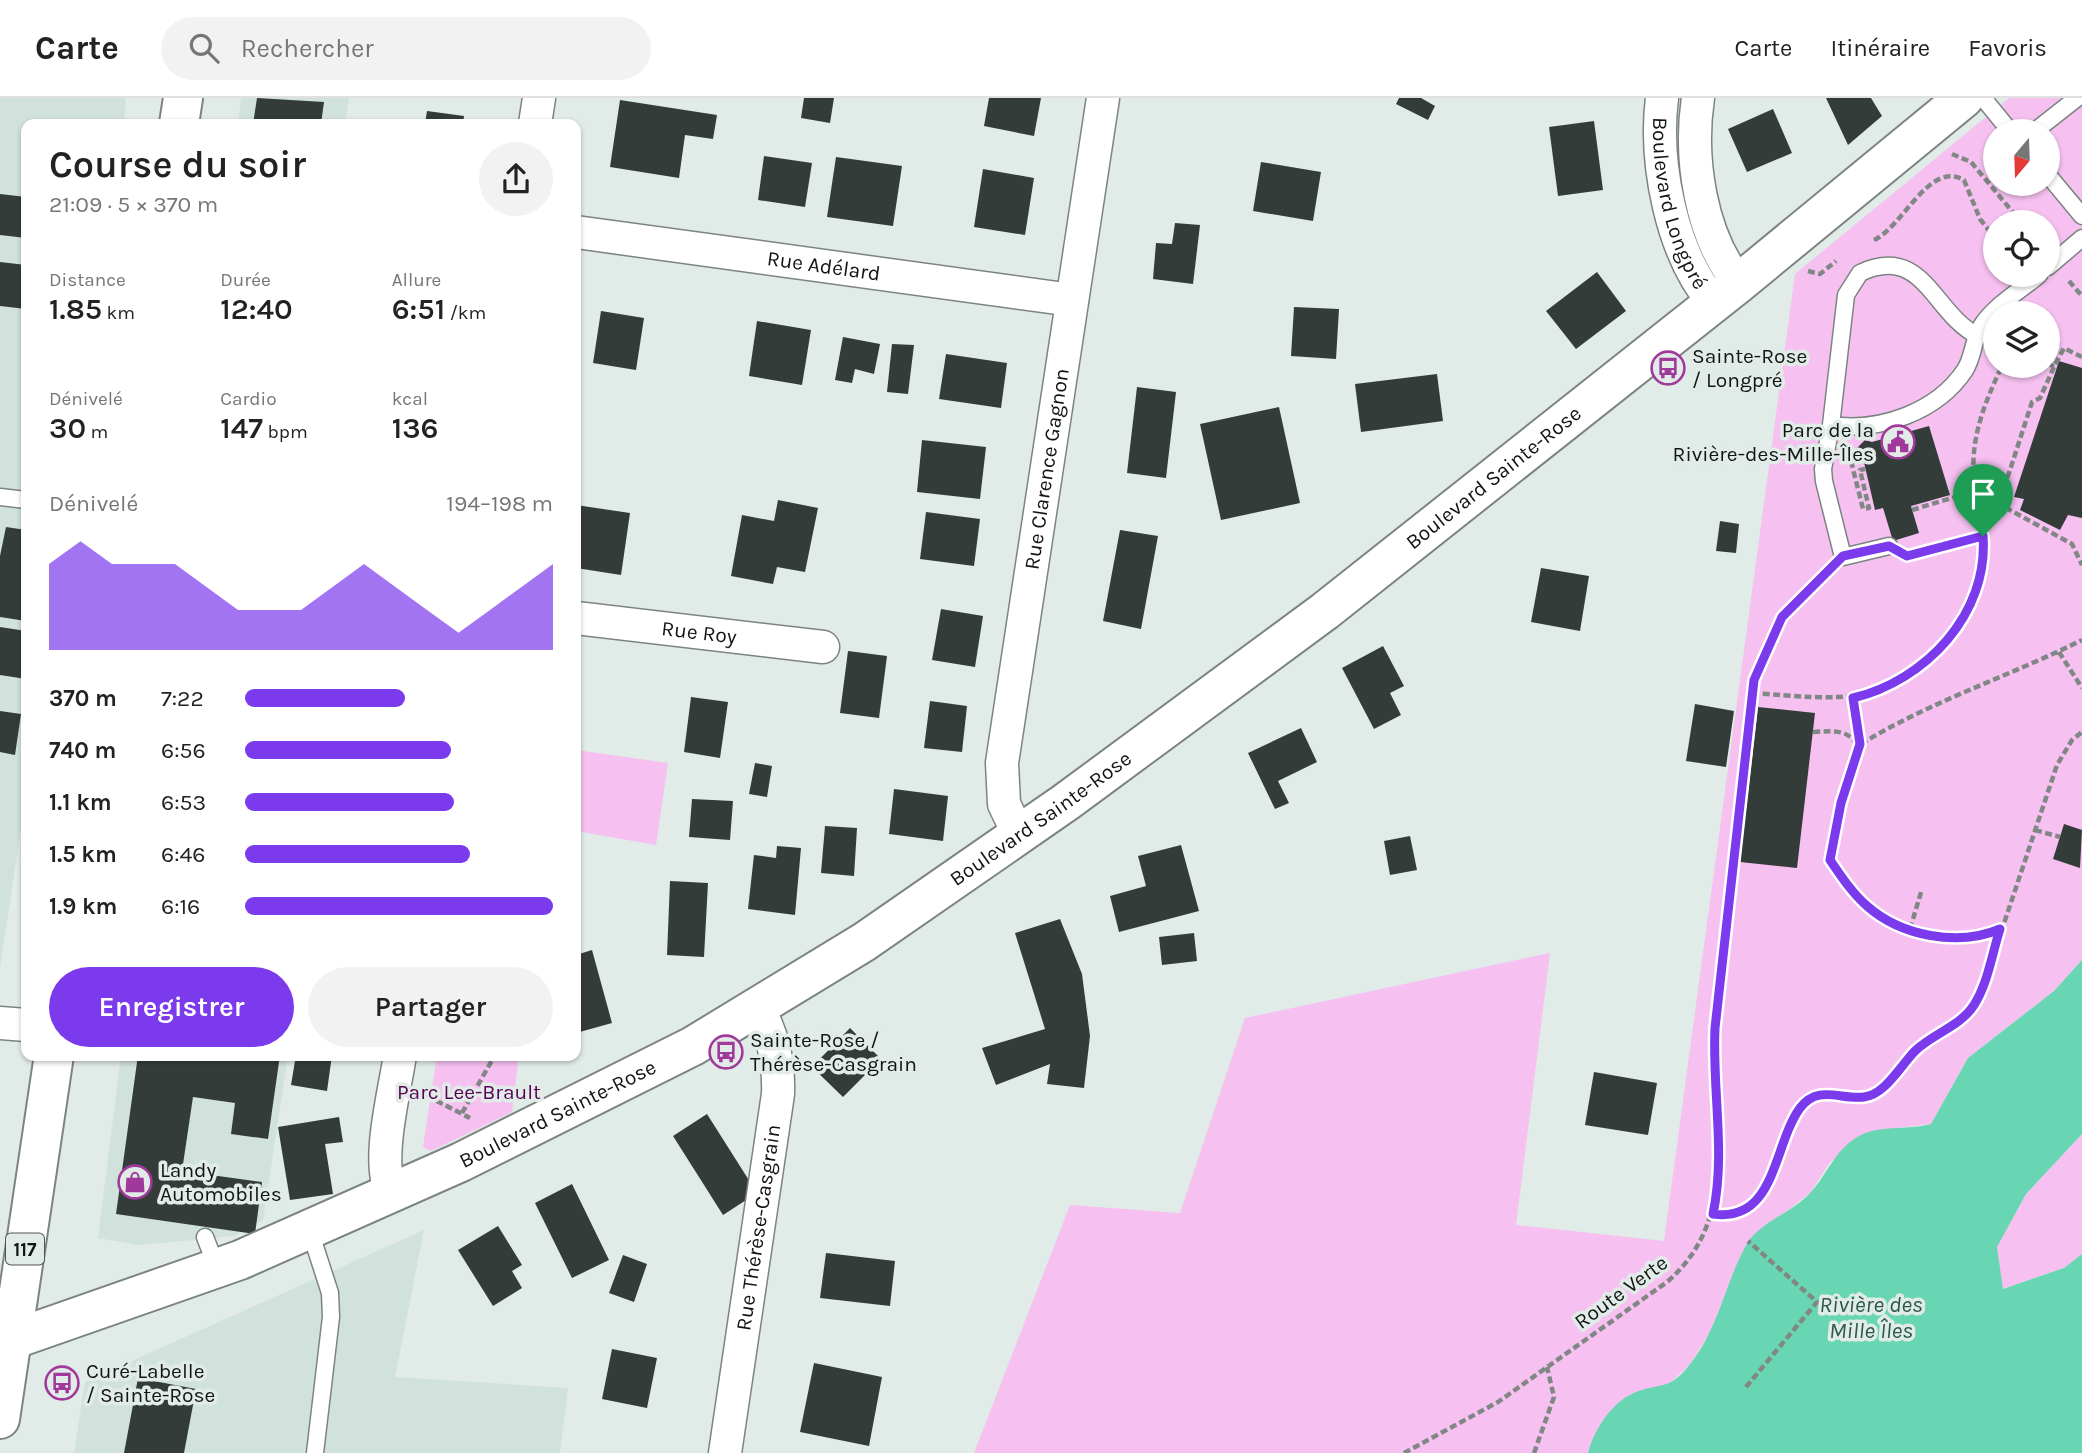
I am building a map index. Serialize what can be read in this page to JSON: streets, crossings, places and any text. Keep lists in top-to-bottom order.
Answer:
{
  "streets": {
    "street": [
      "Boulevard Longpré",
      "Rue Adélard",
      "Rue Clarence Gagnon",
      "Boulevard Sainte-Rose",
      "Rue Roy",
      "Rue Thérèse-Casgrain",
      "117"
    ],
    "path": ["Route Verte"]
  },
  "crossings": [
    ["Boulevard Longpré", "Boulevard Sainte-Rose"],
    ["Rue Adélard", "Rue Clarence Gagnon"],
    ["Rue Clarence Gagnon", "Boulevard Sainte-Rose"],
    ["Boulevard Sainte-Rose", "Rue Thérèse-Casgrain"],
    ["Boulevard Sainte-Rose", "117"]
  ],
  "water": ["Rivière des Mille Îles"],
  "parks": ["Parc Lee-Brault"],
  "places": {
    "bus stop": ["Sainte-Rose / Longpré", "Sainte-Rose / Thérèse-Casgrain", "Curé-Labelle / Sainte-Rose"],
    "public building": ["Parc de la Rivière-des-Mille-Îles"],
    "shop": ["Landy Automobiles"]
  },
  "north": "bottom",
  "page": {
    "header": "Carte",
    "search": "Rechercher",
    "nav": ["Carte", "Itinéraire", "Favoris"],
    "heading": ["Course du soir", "21:09 · 5 × 370 m"],
    "stats": [
      ["Distance", "1.85 km"],
      ["Durée", "12:40"],
      ["Allure", "6:51 /km"],
      ["Dénivelé", "30 m"],
      ["Cardio", "147 bpm"],
      ["kcal", "136"]
    ],
    "chart": ["Dénivelé", "194–198 m"],
    "list": [
      {
        "name": "370 m",
        "note": "7:22"
      },
      {
        "name": "740 m",
        "note": "6:56"
      },
      {
        "name": "1.1 km",
        "note": "6:53"
      },
      {
        "name": "1.5 km",
        "note": "6:46"
      },
      {
        "name": "1.9 km",
        "note": "6:16"
      }
    ],
    "buttons": ["Enregistrer", "Partager"]
  }
}
